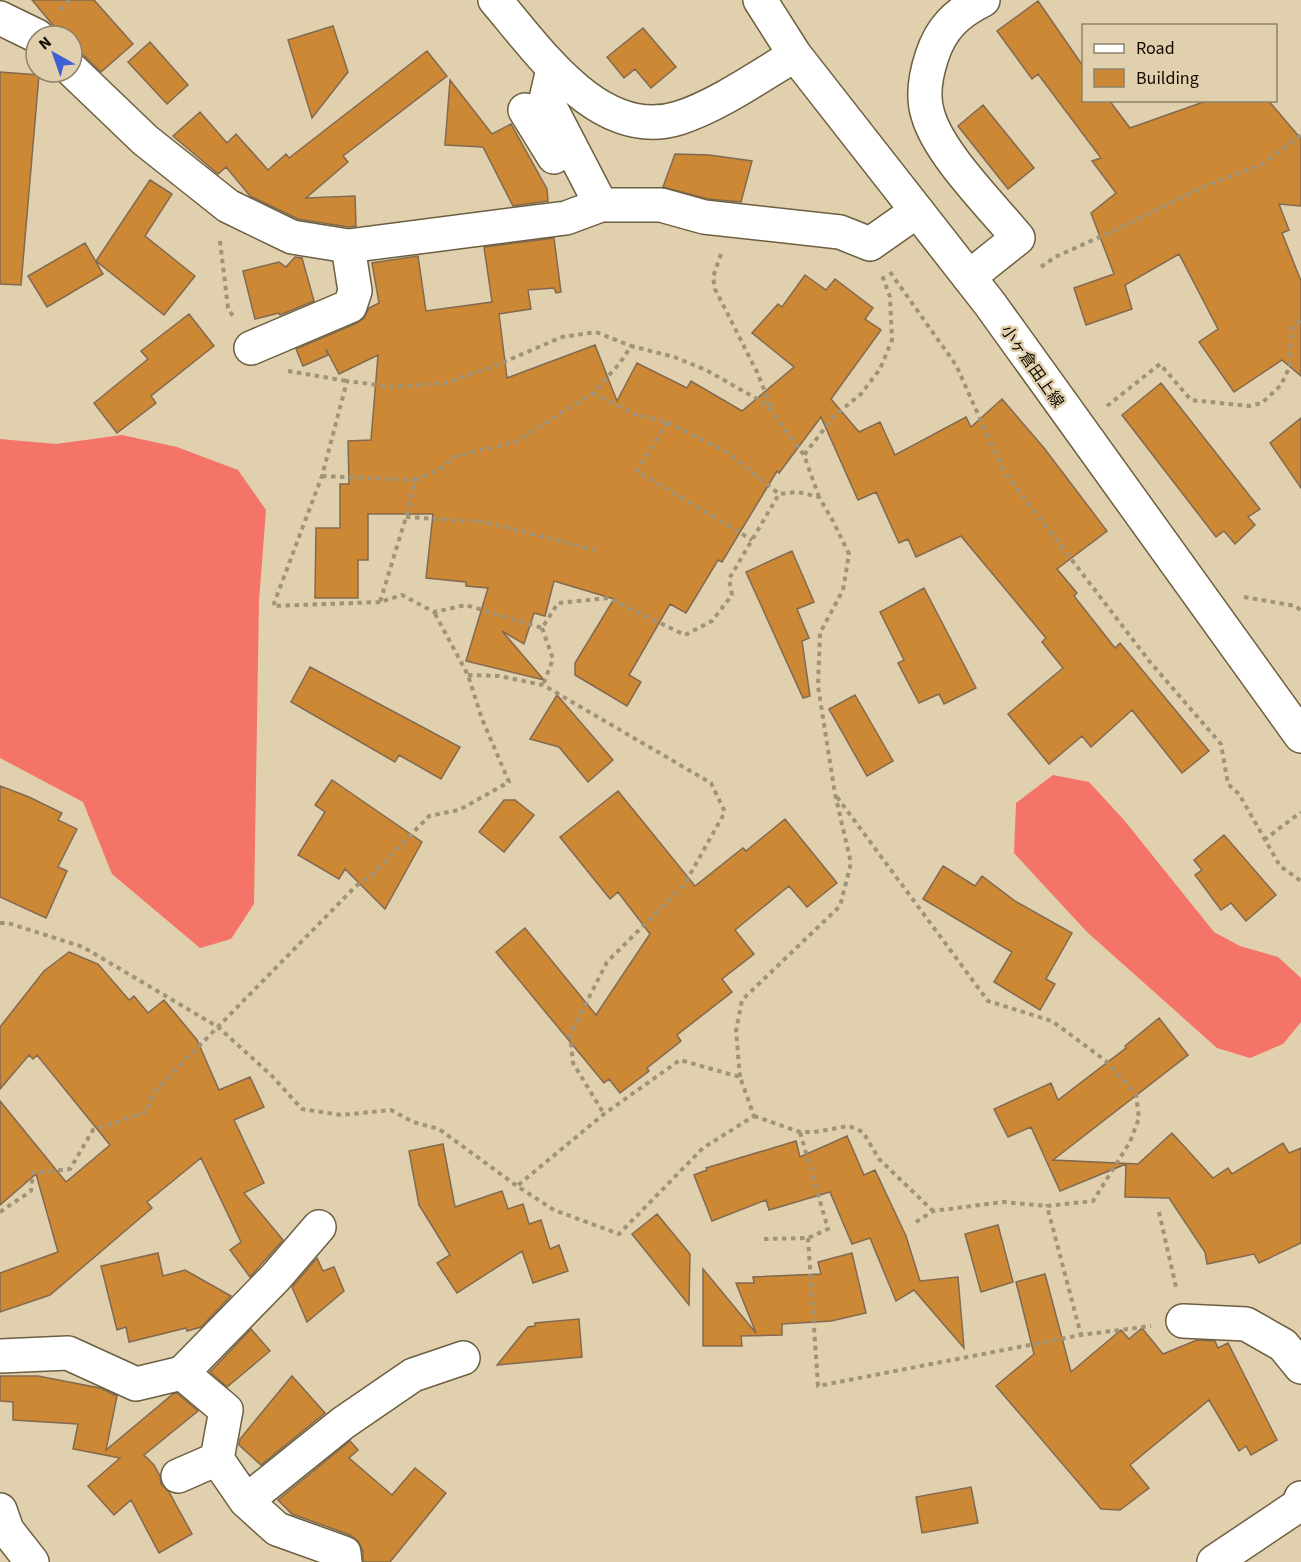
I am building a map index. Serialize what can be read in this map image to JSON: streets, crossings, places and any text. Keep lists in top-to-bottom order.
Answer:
{
  "streets": {
    "street": ["小ヶ倉田上線"]
  },
  "legend": ["Road", "Building"],
  "north": "top left"
}
